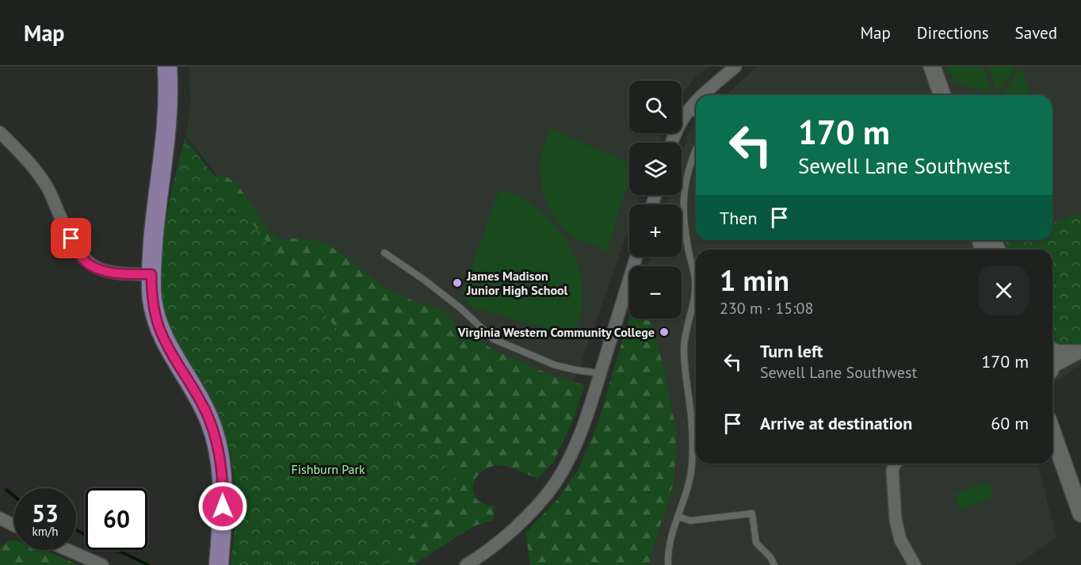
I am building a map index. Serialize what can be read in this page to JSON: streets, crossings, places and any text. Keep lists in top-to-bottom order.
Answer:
{
  "parks": ["Fishburn Park"],
  "places": ["James Madison Junior High School", "Virginia Western Community College"],
  "page": {
    "header": "Map",
    "nav": ["Map", "Directions", "Saved"],
    "map_buttons": ["+", "−"],
    "turn": ["170 m", "Sewell Lane Southwest"],
    "then": "Then",
    "heading": ["1 min", "230 m · 15:08"],
    "list": [
      {
        "name": "Turn left",
        "note": "Sewell Lane Southwest",
        "value": "170 m"
      },
      {
        "name": "Arrive at destination",
        "value": "60 m"
      }
    ],
    "speed": "53 km/h",
    "limit": "60"
  }
}
